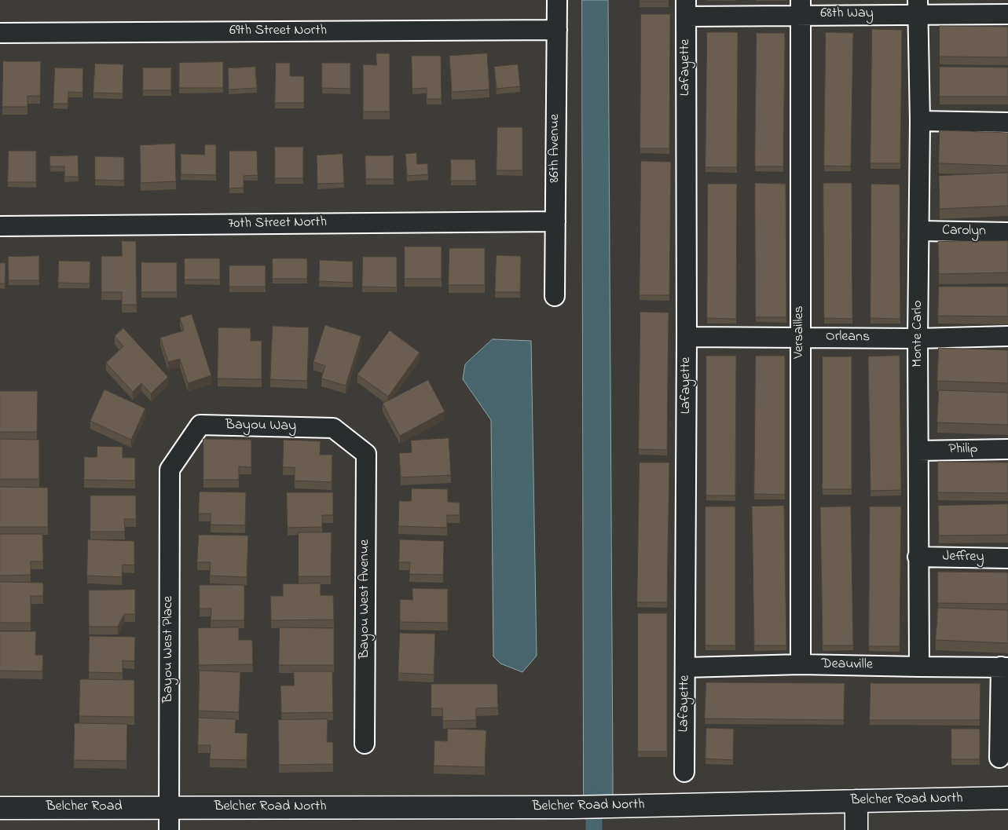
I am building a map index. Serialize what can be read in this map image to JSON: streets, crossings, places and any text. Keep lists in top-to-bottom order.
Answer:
{
  "streets": {
    "main road": ["Belcher Road North", "Belcher Road"],
    "street": [
      "68th Way",
      "69th Street North",
      "Lafayette",
      "86th Avenue",
      "70th Street North",
      "Carolyn",
      "Versailles",
      "Monte Carlo",
      "Orleans",
      "Bayou Way",
      "Philip",
      "Jeffrey",
      "Bayou West Avenue",
      "Bayou West Place",
      "Deauville"
    ]
  },
  "crossings": [
    ["68th Way", "Lafayette"],
    ["68th Way", "Versailles"],
    ["68th Way", "Monte Carlo"],
    ["69th Street North", "86th Avenue"],
    ["Lafayette", "Orleans"],
    ["Lafayette", "Deauville"],
    ["86th Avenue", "70th Street North"],
    ["Carolyn", "Monte Carlo"],
    ["Versailles", "Orleans"],
    ["Versailles", "Deauville"],
    ["Monte Carlo", "Orleans"],
    ["Monte Carlo", "Philip"],
    ["Monte Carlo", "Jeffrey"],
    ["Monte Carlo", "Deauville"],
    ["Bayou Way", "Bayou West Avenue"],
    ["Bayou Way", "Bayou West Place"],
    ["Bayou West Place", "Belcher Road North"],
    ["Bayou West Place", "Belcher Road"],
    ["Belcher Road North", "Belcher Road"]
  ]
}
